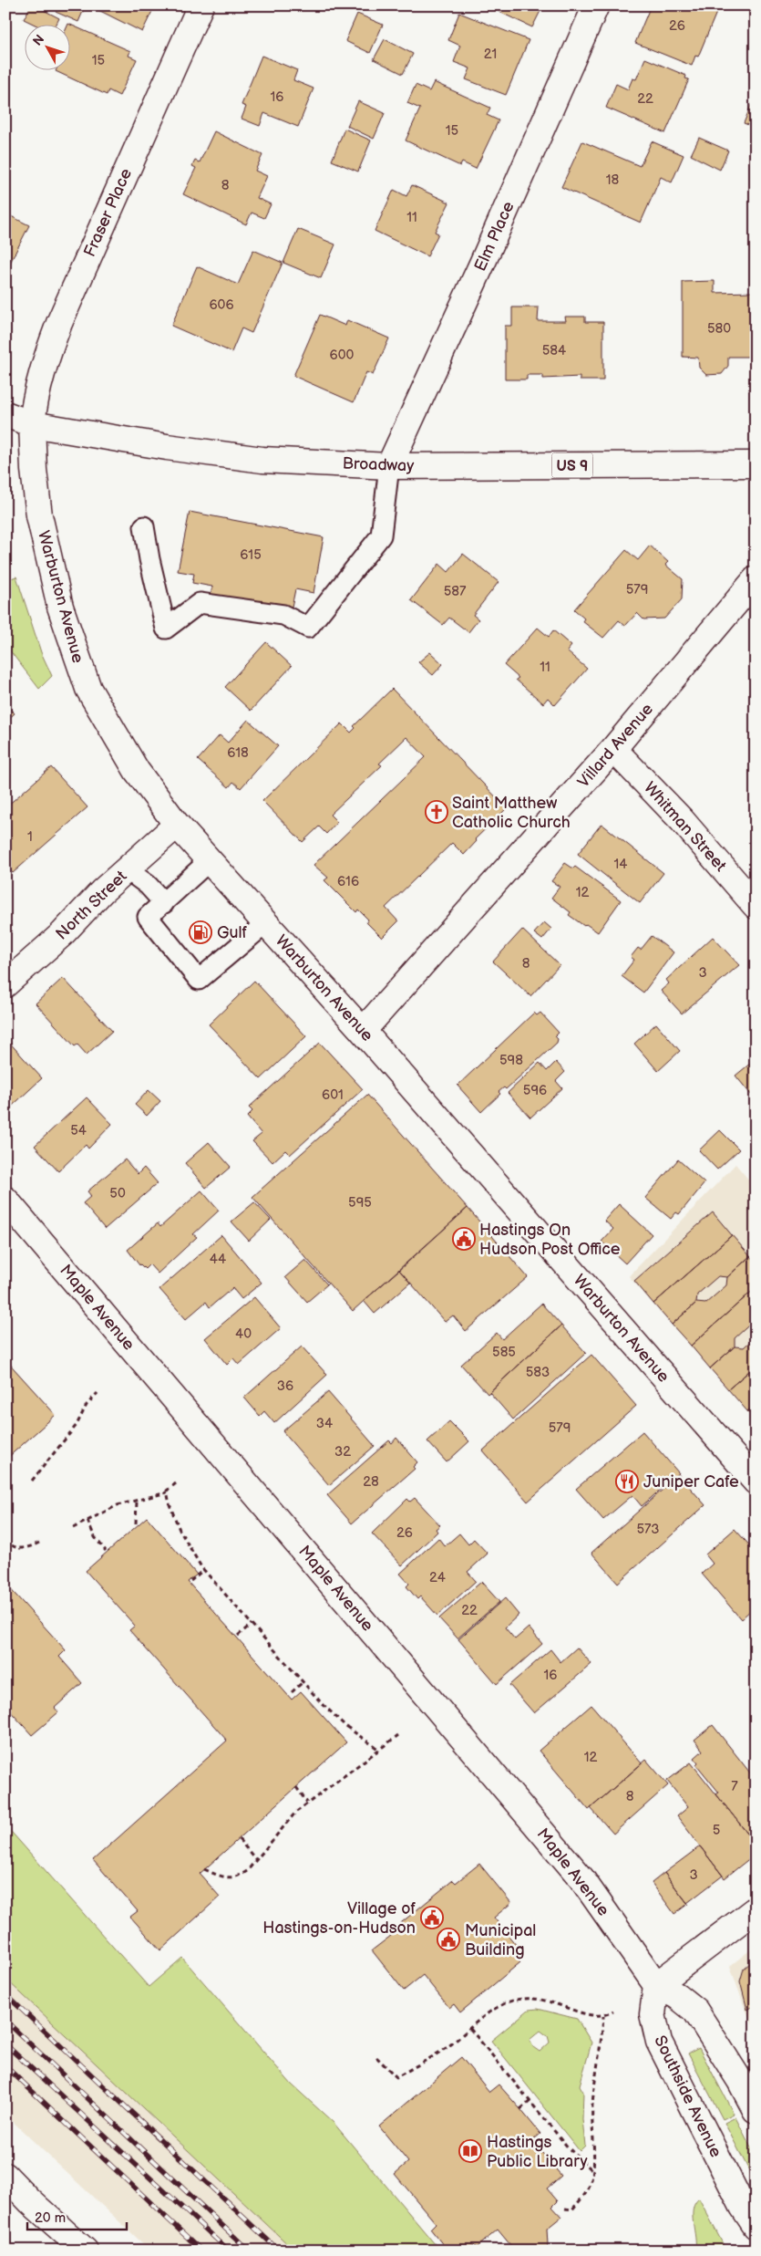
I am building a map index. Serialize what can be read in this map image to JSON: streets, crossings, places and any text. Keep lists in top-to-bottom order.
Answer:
{
  "streets": {
    "street": [
      "Fraser Place",
      "Elm Place",
      "Broadway",
      "US 9",
      "Warburton Avenue",
      "Villard Avenue",
      "Whitman Street",
      "North Street",
      "Maple Avenue",
      "Southside Avenue"
    ]
  },
  "crossings": [
    ["Fraser Place", "Broadway"],
    ["Fraser Place", "Warburton Avenue"],
    ["Elm Place", "Broadway"],
    ["Broadway", "Warburton Avenue"],
    ["Warburton Avenue", "Villard Avenue"],
    ["Warburton Avenue", "North Street"],
    ["Villard Avenue", "Whitman Street"],
    ["Maple Avenue", "Southside Avenue"]
  ],
  "places": {
    "church": ["Saint Matthew Catholic Church"],
    "fuel station": ["Gulf"],
    "public building": ["Hastings On Hudson Post Office", "Village of Hastings-on-Hudson", "Municipal Building"],
    "restaurant": ["Juniper Cafe"],
    "library": ["Hastings Public Library"]
  },
  "house_numbers": [
    "26",
    "21",
    "15",
    "16",
    "22",
    "15",
    "18",
    "8",
    "11",
    "606",
    "580",
    "584",
    "600",
    "615",
    "579",
    "587",
    "11",
    "618",
    "1",
    "14",
    "616",
    "12",
    "8",
    "3",
    "598",
    "596",
    "601",
    "54",
    "50",
    "595",
    "44",
    "40",
    "585",
    "583",
    "36",
    "34",
    "579",
    "32",
    "28",
    "573",
    "26",
    "24",
    "22",
    "16",
    "12",
    "7",
    "8",
    "5",
    "3"
  ],
  "scale_bar": "20 m",
  "north": "top left"
}
